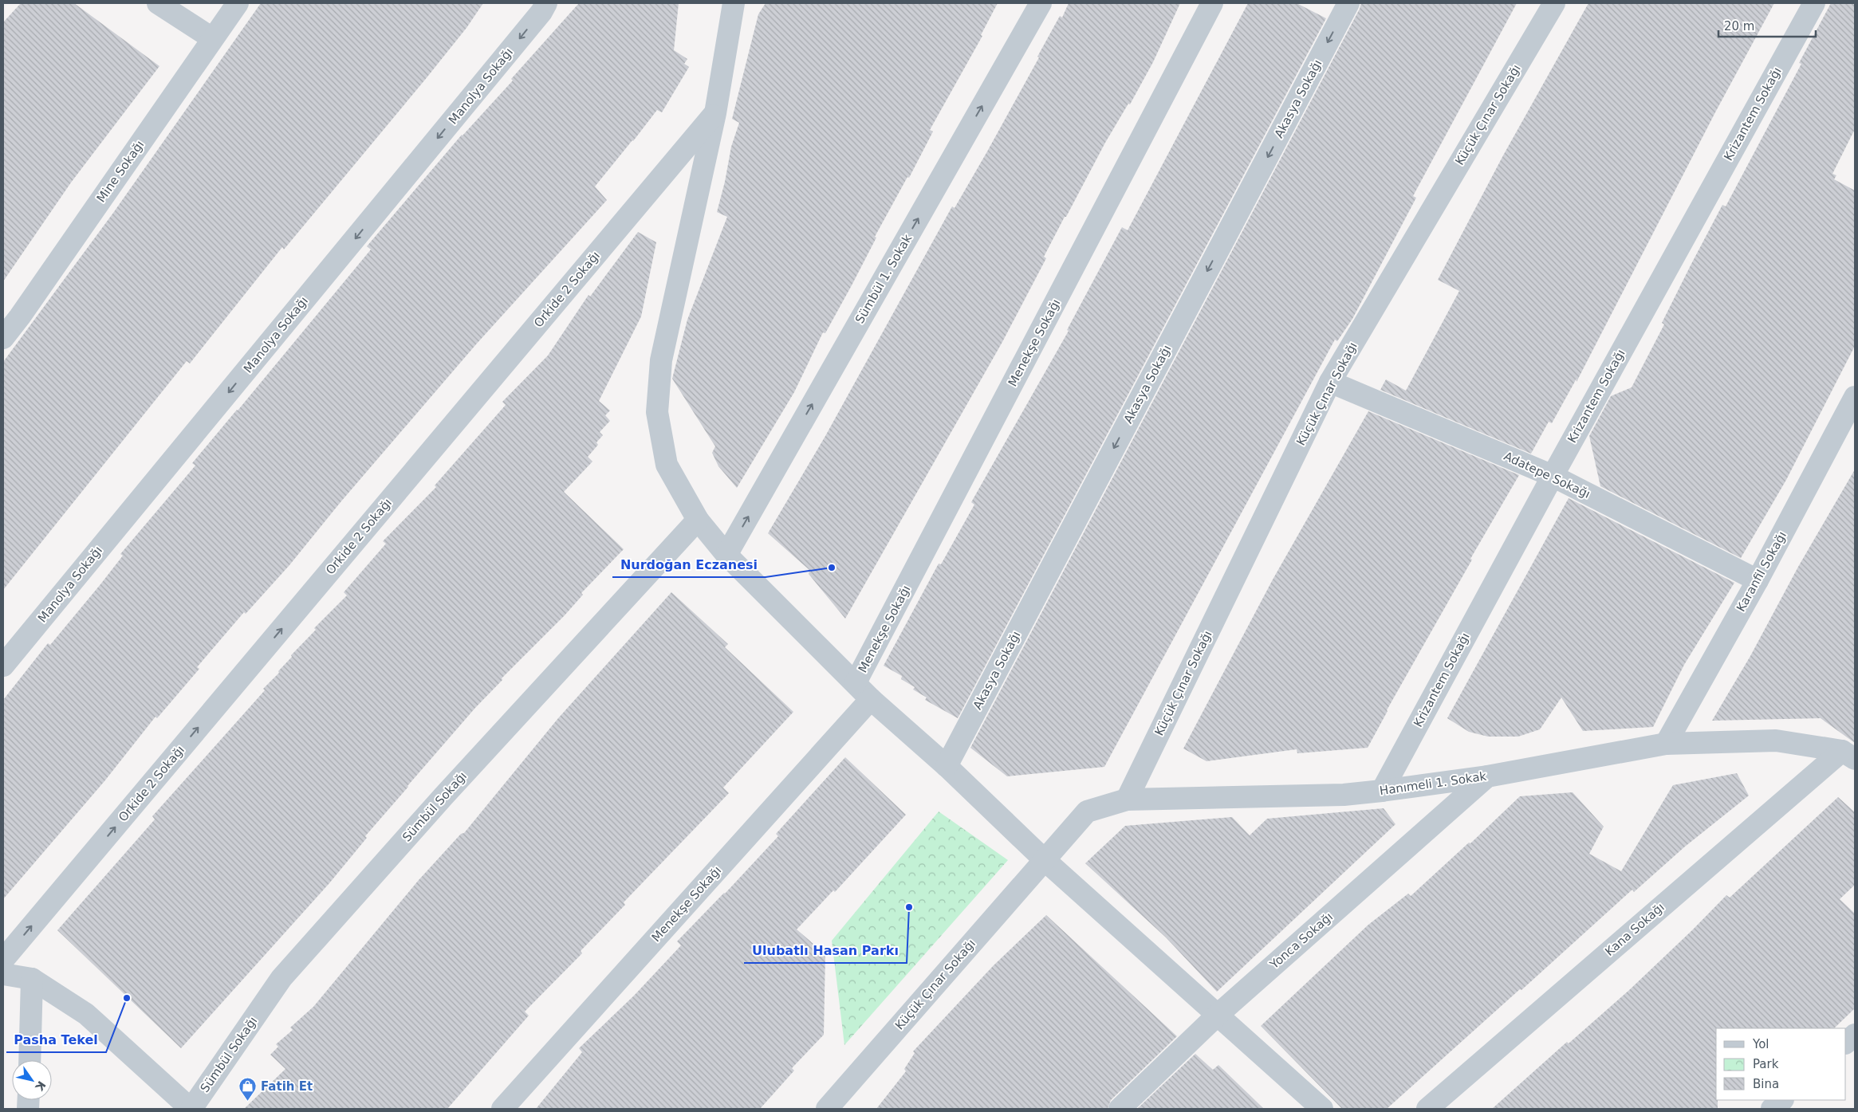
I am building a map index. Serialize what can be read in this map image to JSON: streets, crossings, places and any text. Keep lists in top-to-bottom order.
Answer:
{
  "streets": {
    "street": [
      "Manolya Sokağı",
      "Akasya Sokağı",
      "Krizantem Sokağı",
      "Küçük Çınar Sokağı",
      "Mine Sokağı",
      "Sümbül 1. Sokak",
      "Orkide 2 Sokağı",
      "Menekşe Sokağı",
      "Adatepe Sokağı",
      "Karanfil Sokağı",
      "Hanımeli 1. Sokak",
      "Sümbül Sokağı",
      "Kana Sokağı",
      "Yonca Sokağı"
    ]
  },
  "crossings": [
    ["Krizantem Sokağı", "Adatepe Sokağı"],
    ["Krizantem Sokağı", "Hanımeli 1. Sokak"],
    ["Küçük Çınar Sokağı", "Adatepe Sokağı"],
    ["Küçük Çınar Sokağı", "Hanımeli 1. Sokak"],
    ["Adatepe Sokağı", "Karanfil Sokağı"],
    ["Karanfil Sokağı", "Hanımeli 1. Sokak"],
    ["Hanımeli 1. Sokak", "Kana Sokağı"],
    ["Hanımeli 1. Sokak", "Yonca Sokağı"]
  ],
  "one_way": [
    "Manolya Sokağı",
    "Akasya Sokağı",
    "Sümbül 1. Sokak",
    "Orkide 2 Sokağı"
  ],
  "places": {
    "other": ["Nurdoğan Eczanesi", "Ulubatlı Hasan Parkı", "Pasha Tekel"],
    "shop": ["Fatih Et"]
  },
  "legend": ["Yol", "Park", "Bina"],
  "scale_bar": "20 m",
  "north": "bottom right"
}
